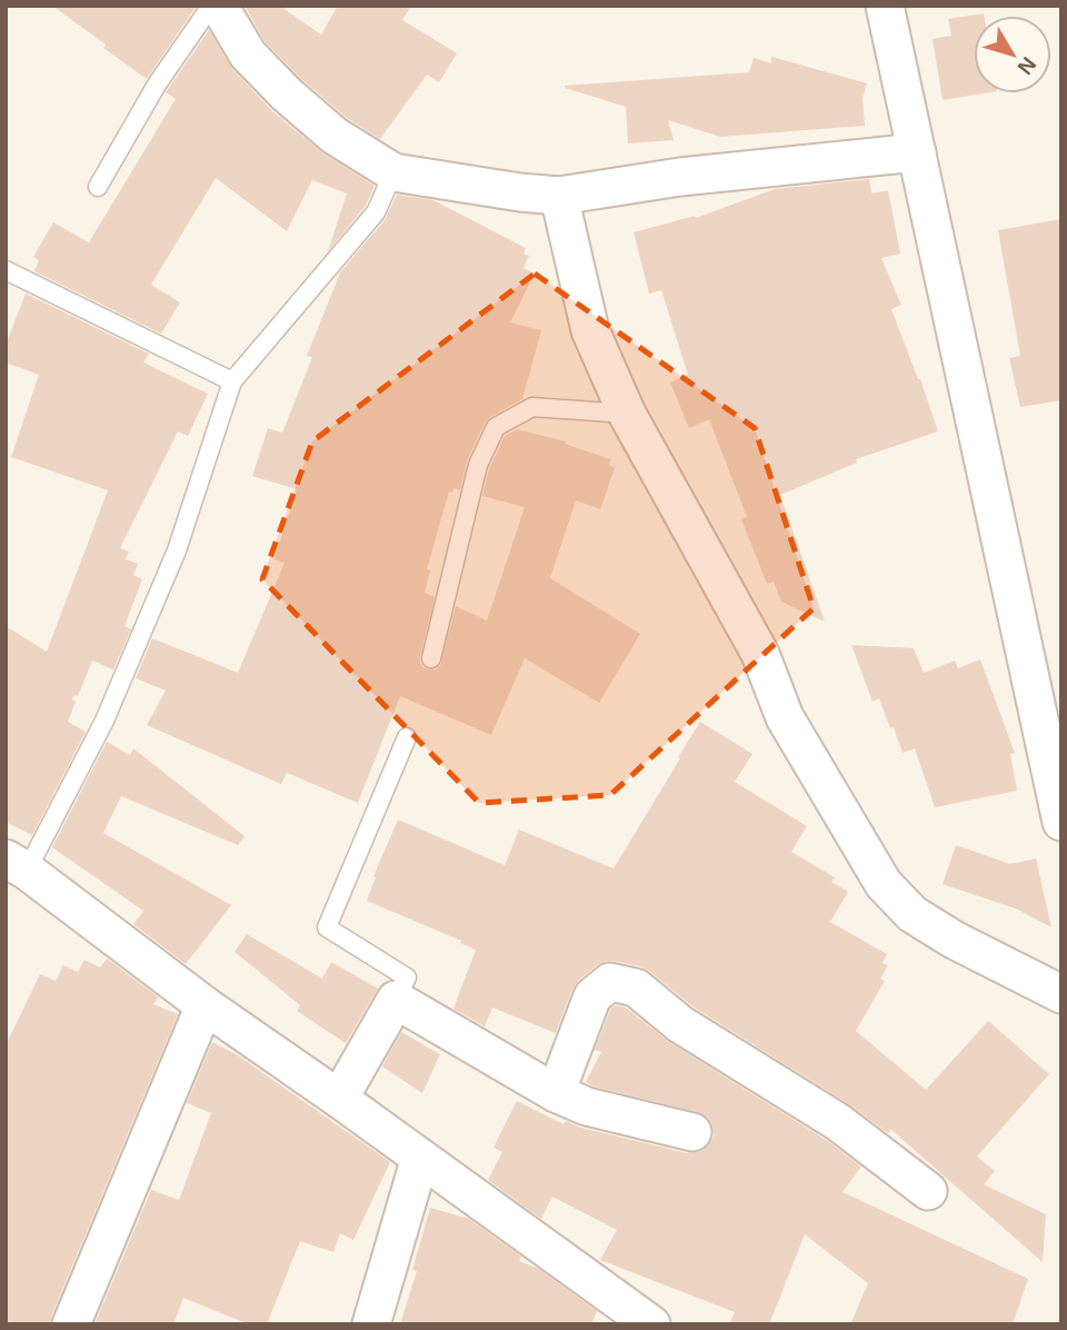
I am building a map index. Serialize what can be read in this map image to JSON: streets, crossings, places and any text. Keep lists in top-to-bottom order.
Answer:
{
  "north": "bottom right"
}
